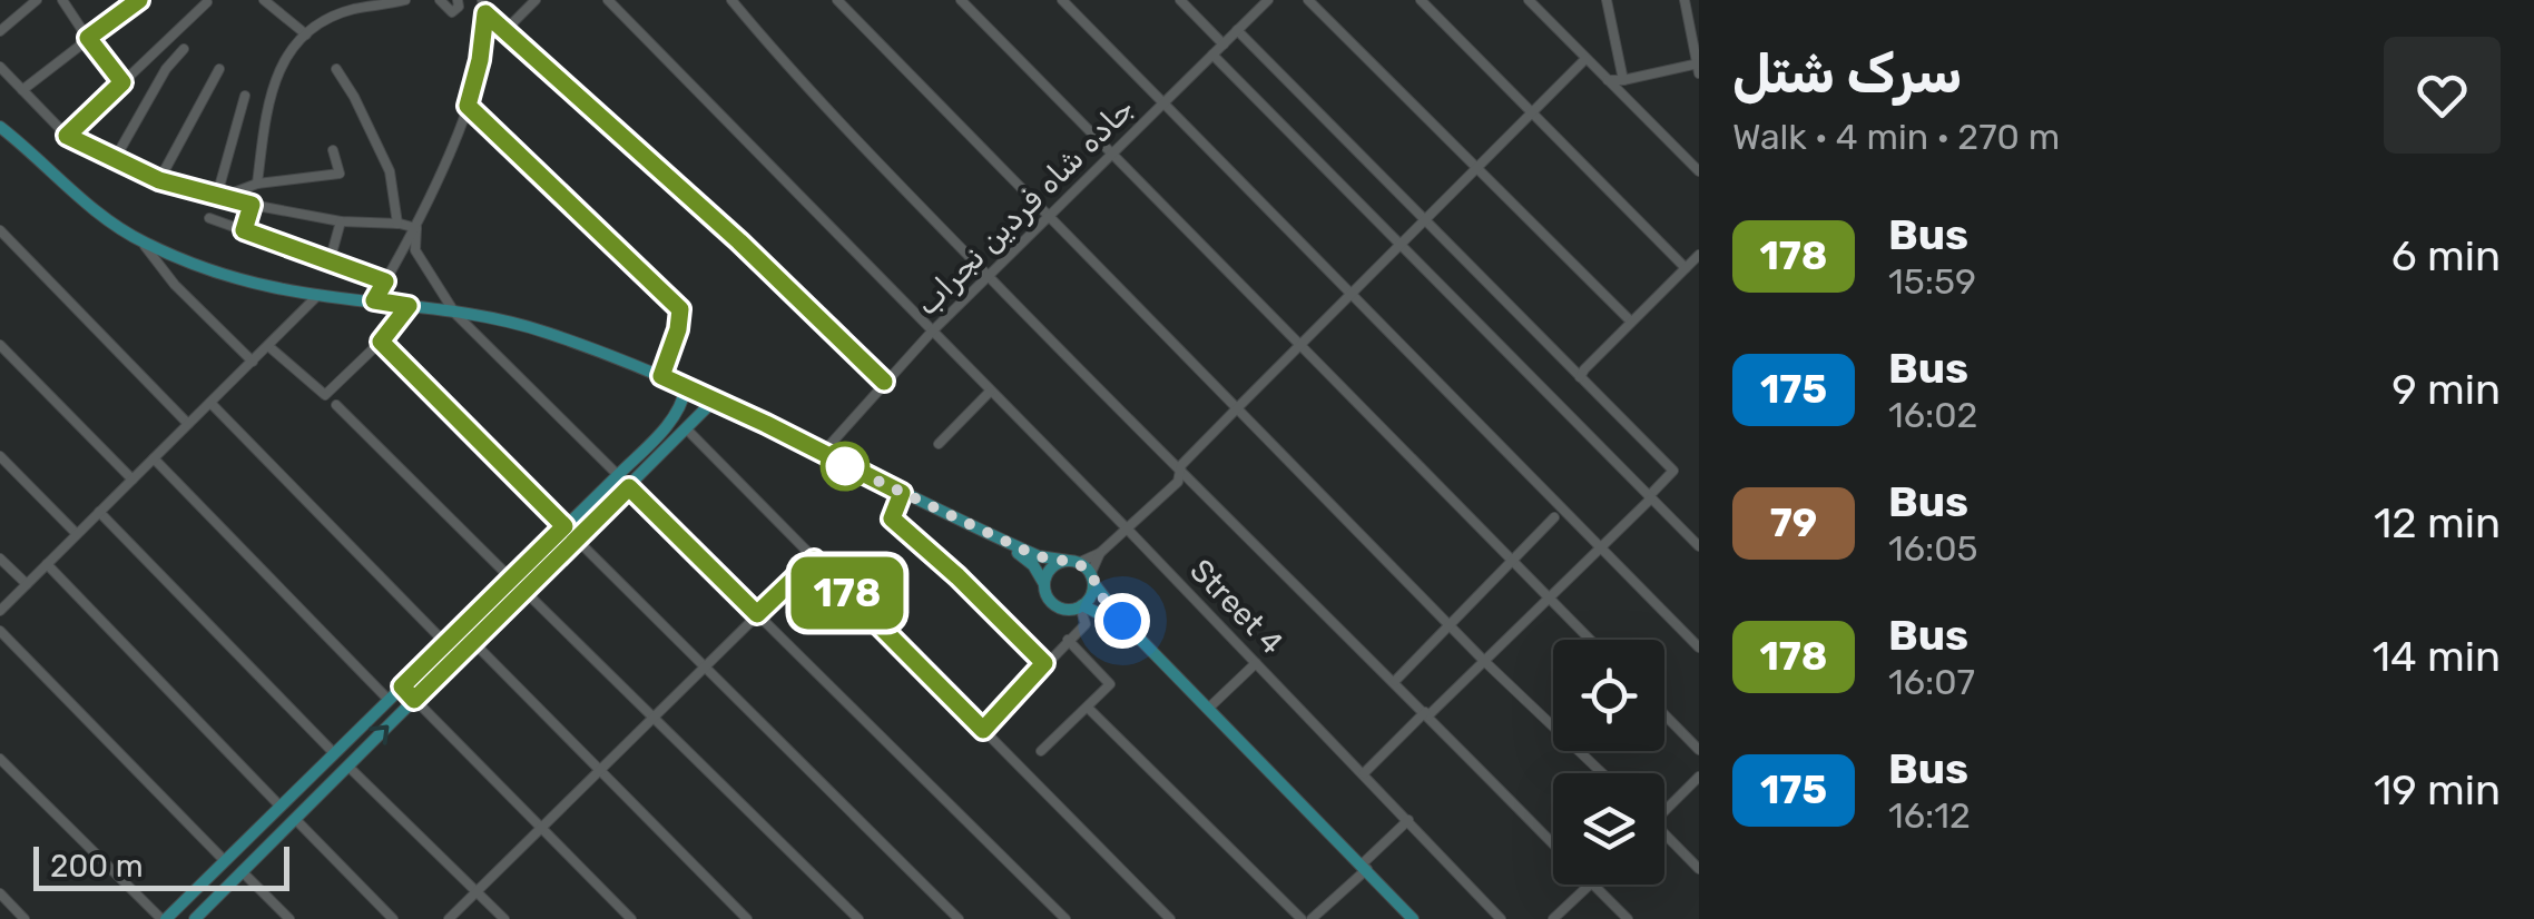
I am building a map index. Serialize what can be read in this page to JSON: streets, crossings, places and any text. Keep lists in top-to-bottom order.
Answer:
{
  "streets": {
    "street": ["جاده شاه فردین نجراب", "Street 4"]
  },
  "crossings": [
    ["جاده شاه فردین نجراب", "Street 4"]
  ],
  "lines": ["bus line 178"],
  "scale_bar": "200 m",
  "page": {
    "on_map": "178",
    "heading": ["سرک شتل", "Walk · 4 min · 270 m"],
    "list": [
      {
        "mark": "178",
        "name": "Bus",
        "note": "15:59",
        "value": "6 min"
      },
      {
        "mark": "175",
        "name": "Bus",
        "note": "16:02",
        "value": "9 min"
      },
      {
        "mark": "79",
        "name": "Bus",
        "note": "16:05",
        "value": "12 min"
      },
      {
        "mark": "178",
        "name": "Bus",
        "note": "16:07",
        "value": "14 min"
      },
      {
        "mark": "175",
        "name": "Bus",
        "note": "16:12",
        "value": "19 min"
      }
    ],
    "scale": "200 m"
  }
}
